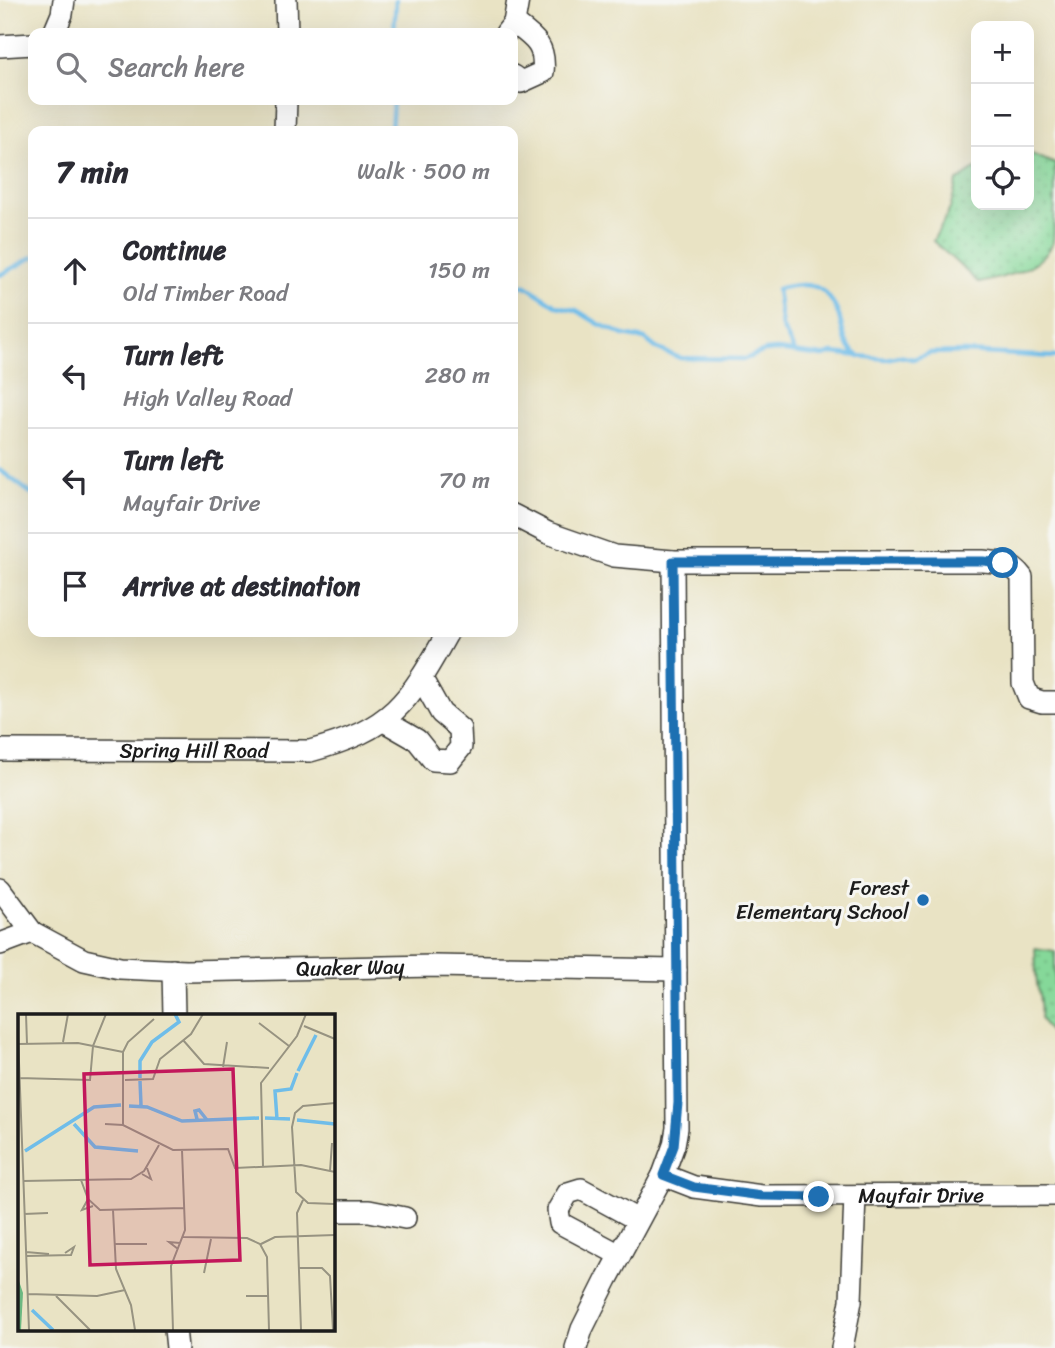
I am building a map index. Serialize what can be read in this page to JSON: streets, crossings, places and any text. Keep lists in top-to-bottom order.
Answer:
{
  "streets": {
    "street": ["Spring Hill Road", "Quaker Way", "Mayfair Drive"]
  },
  "places": ["Forest Elementary School"],
  "page": {
    "map_buttons": ["+", "−"],
    "search": "Search here",
    "heading": ["7 min", "Walk · 500 m"],
    "list": [
      ["Continue", "Old Timber Road", "150 m"],
      ["Turn left", "High Valley Road", "280 m"],
      ["Turn left", "Mayfair Drive", "70 m"],
      "Arrive at destination"
    ]
  }
}
